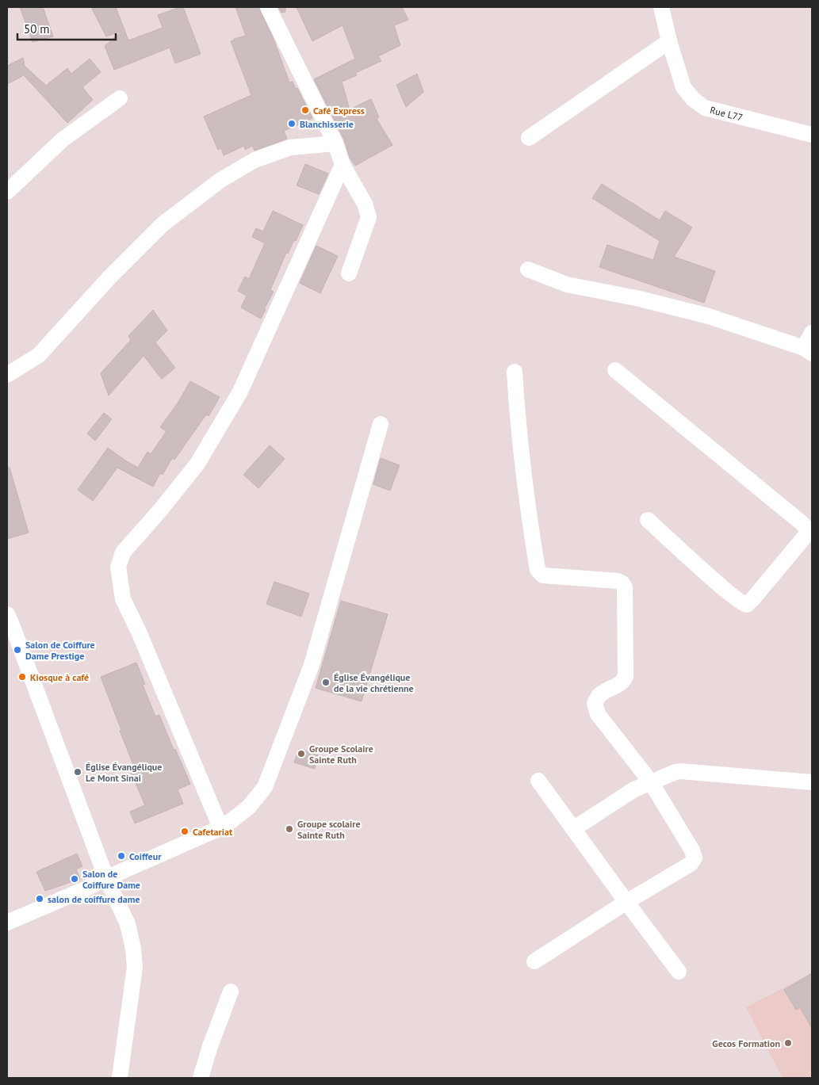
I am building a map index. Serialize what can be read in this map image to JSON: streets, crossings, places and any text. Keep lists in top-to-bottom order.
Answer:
{
  "streets": {
    "street": ["Rue L77"]
  },
  "places": [
    "Café Express",
    "Blanchisserie",
    "Salon de Coiffure Dame Prestige",
    "Kiosque à café",
    "Église Évangélique de la vie chrétienne",
    "Groupe Scolaire Sainte Ruth",
    "Église Évangélique Le Mont Sinai",
    "Groupe scolaire Sainte Ruth",
    "Cafetariat",
    "Coiffeur",
    "Salon de Coiffure Dame",
    "salon de coiffure dame",
    "Gecos Formation"
  ],
  "scale_bar": "50 m"
}
